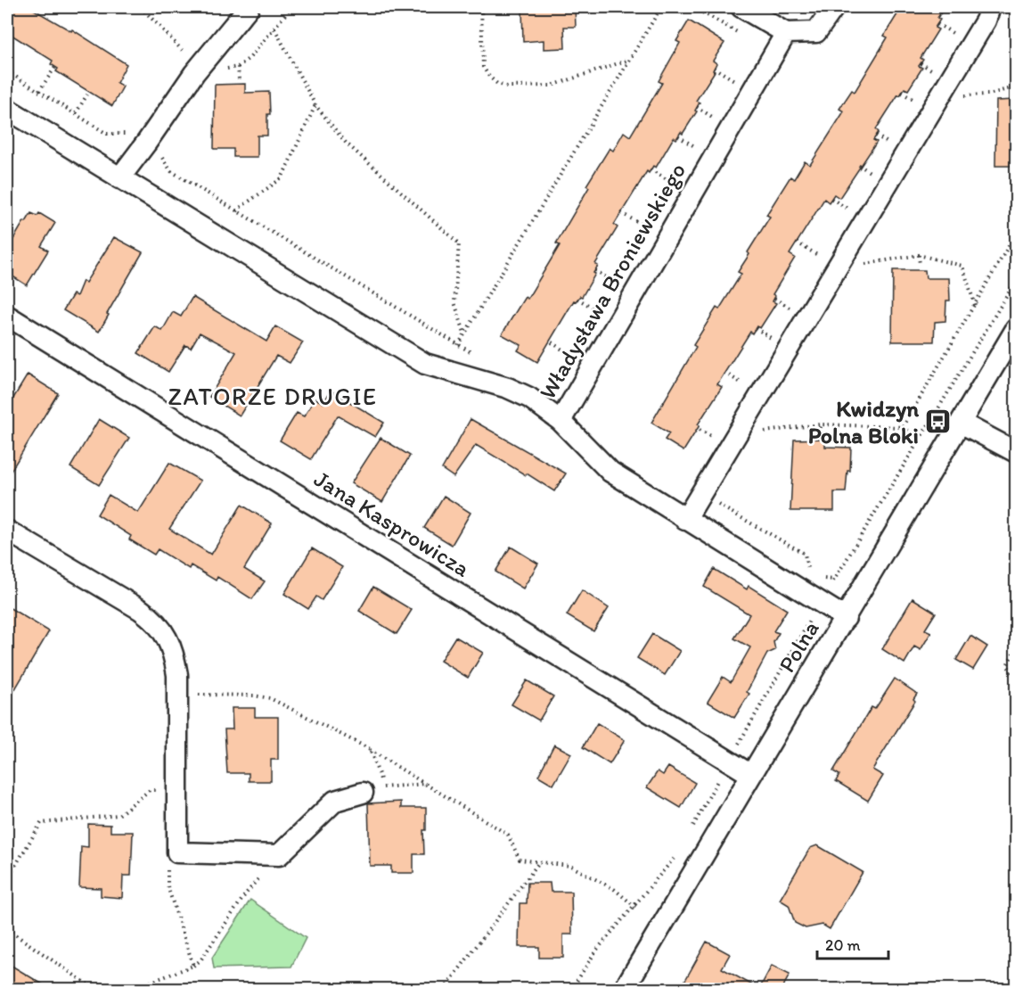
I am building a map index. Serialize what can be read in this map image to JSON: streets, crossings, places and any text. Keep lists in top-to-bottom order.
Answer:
{
  "streets": {
    "street": ["Władysława Broniewskiego", "Jana Kasprowicza", "Polna"]
  },
  "crossings": [
    ["Jana Kasprowicza", "Polna"]
  ],
  "districts": ["ZATORZE DRUGIE"],
  "places": {
    "bus stop": ["Kwidzyn Polna Bloki"]
  },
  "scale_bar": "20 m"
}
